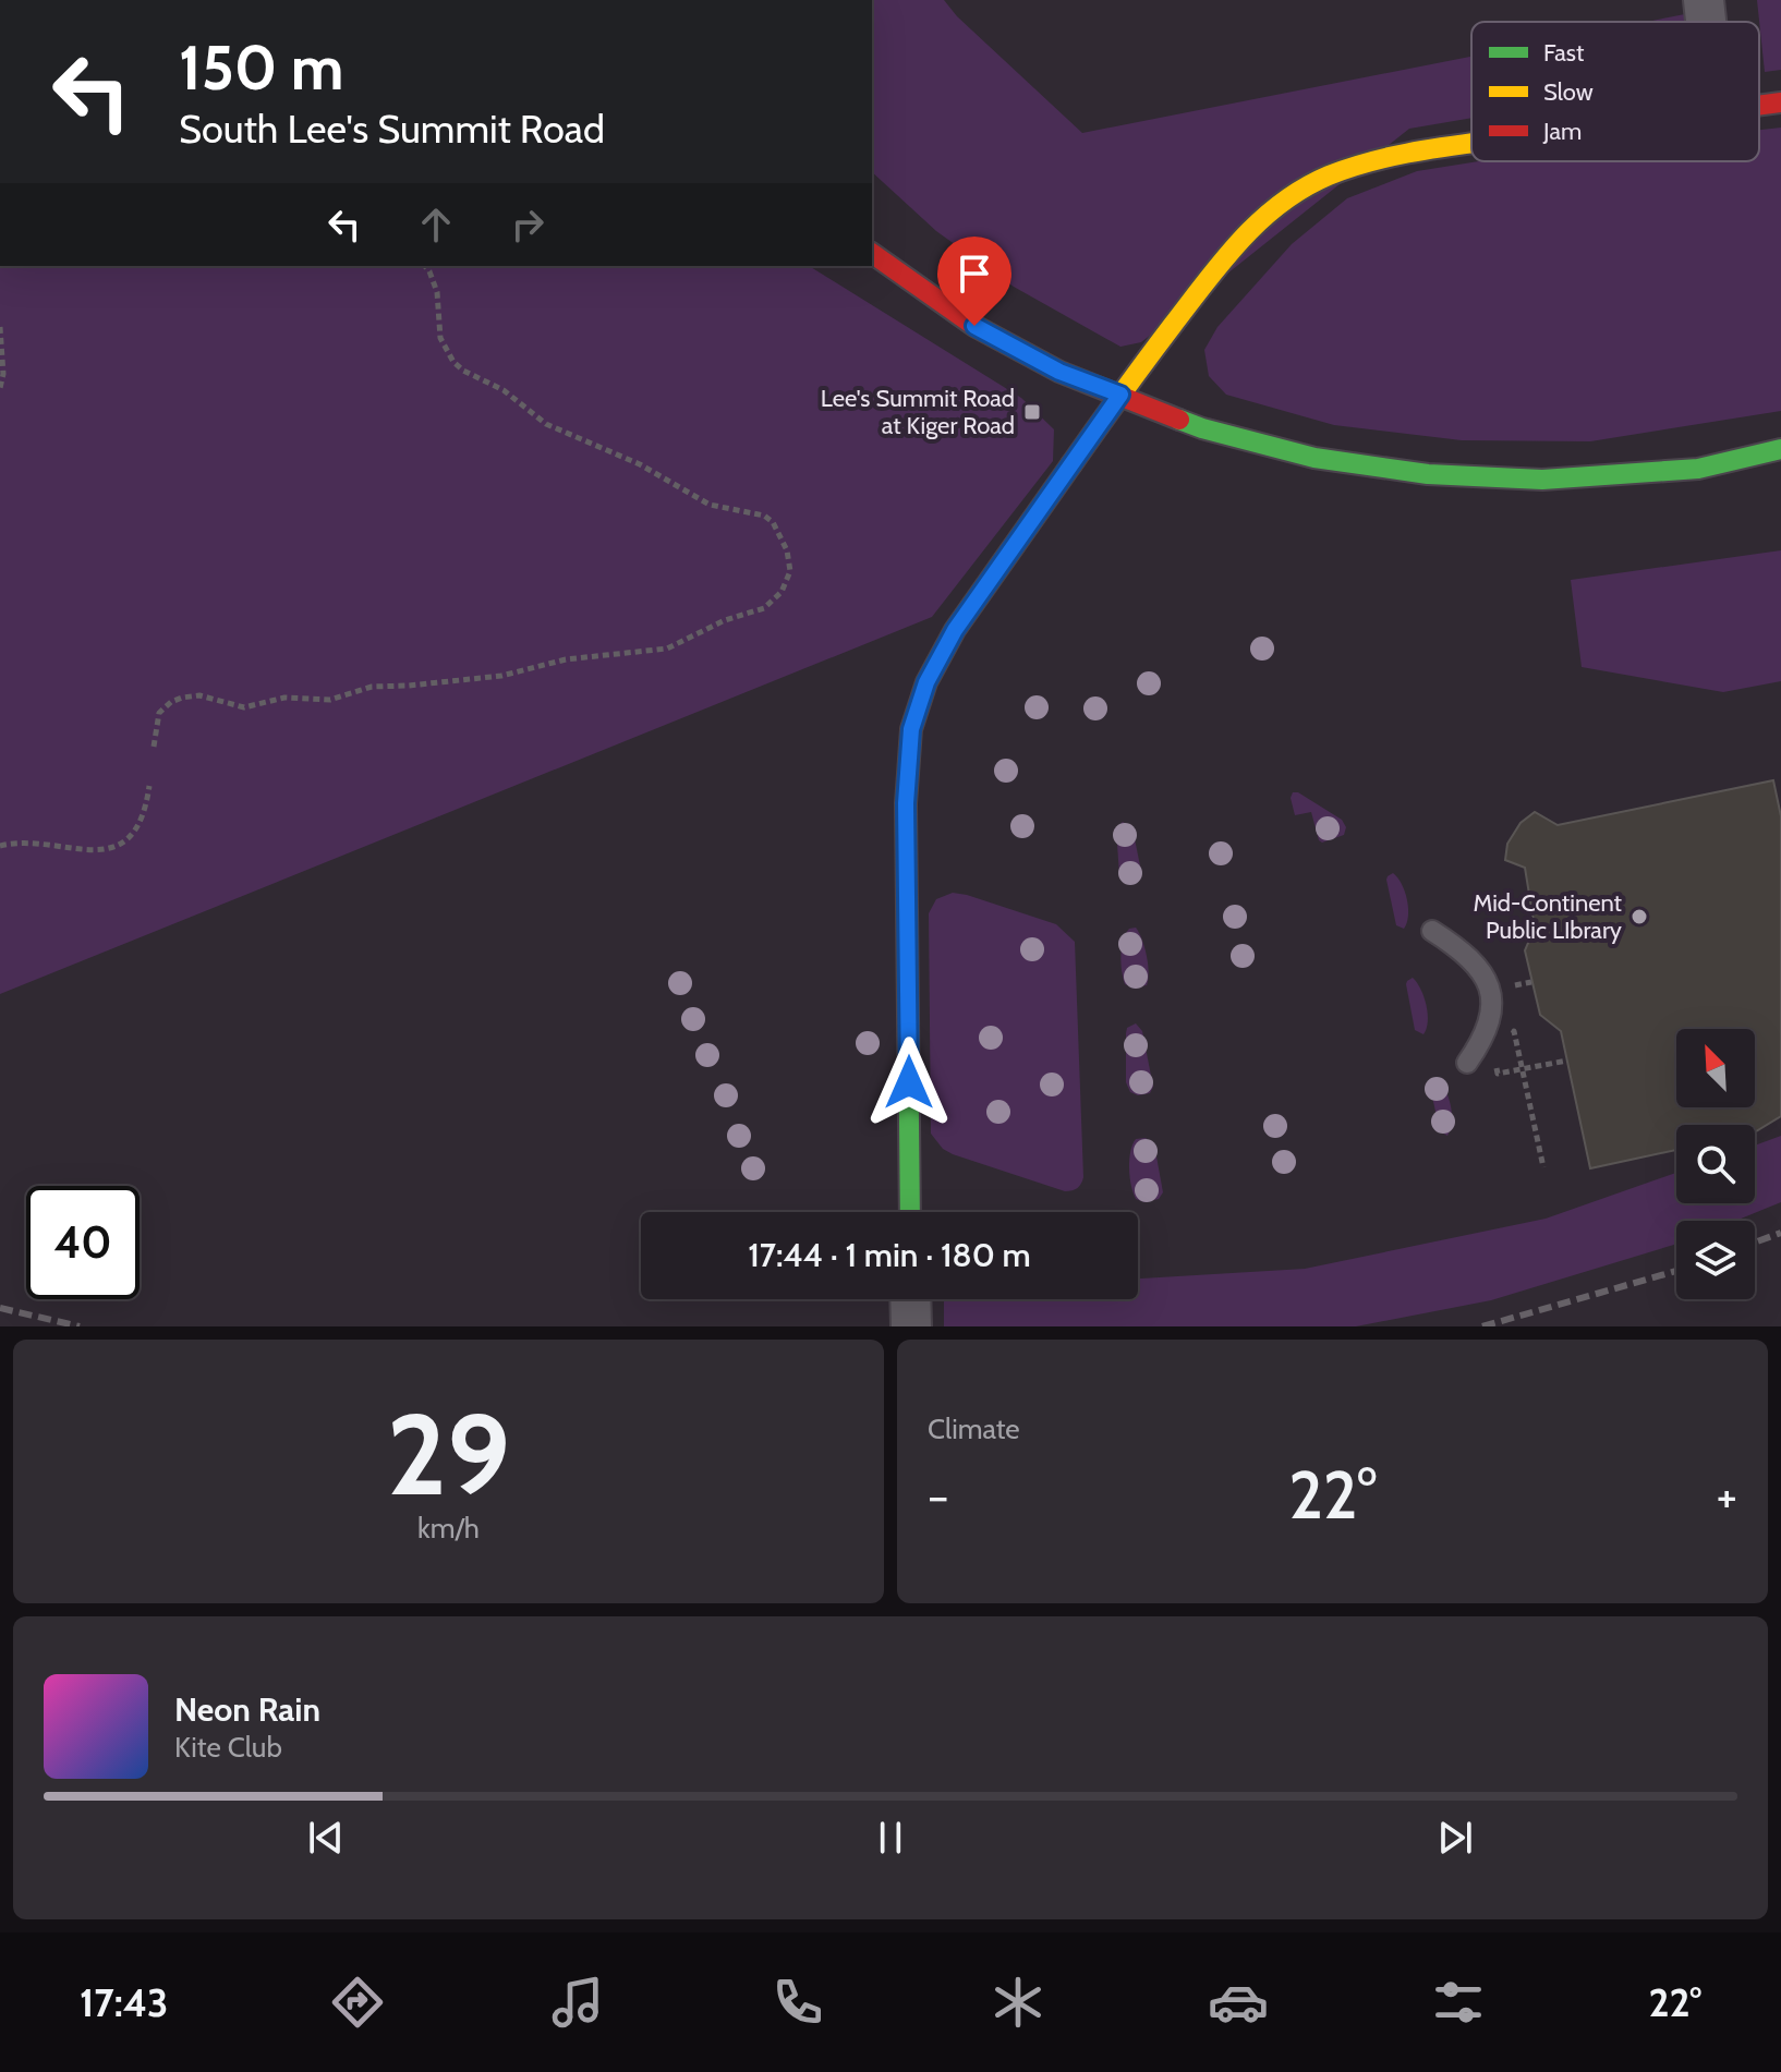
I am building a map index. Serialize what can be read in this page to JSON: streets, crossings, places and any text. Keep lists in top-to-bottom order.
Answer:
{
  "places": {
    "transit": ["Lee's Summit Road at Kiger Road"],
    "other": ["Mid-Continent Public LIbrary"]
  },
  "legend": ["Fast", "Slow", "Jam"],
  "north": "top left",
  "page": {
    "turn": ["150 m", "South Lee's Summit Road"],
    "limit": "40",
    "trip": "17:44 · 1 min · 180 m",
    "tile": [
      ["29", "km/h"],
      "Climate"
    ],
    "heat": ["−", "22°", "+"],
    "song": ["Neon Rain", "Kite Club"],
    "tabs": ["17:43", "22°"]
  }
}
